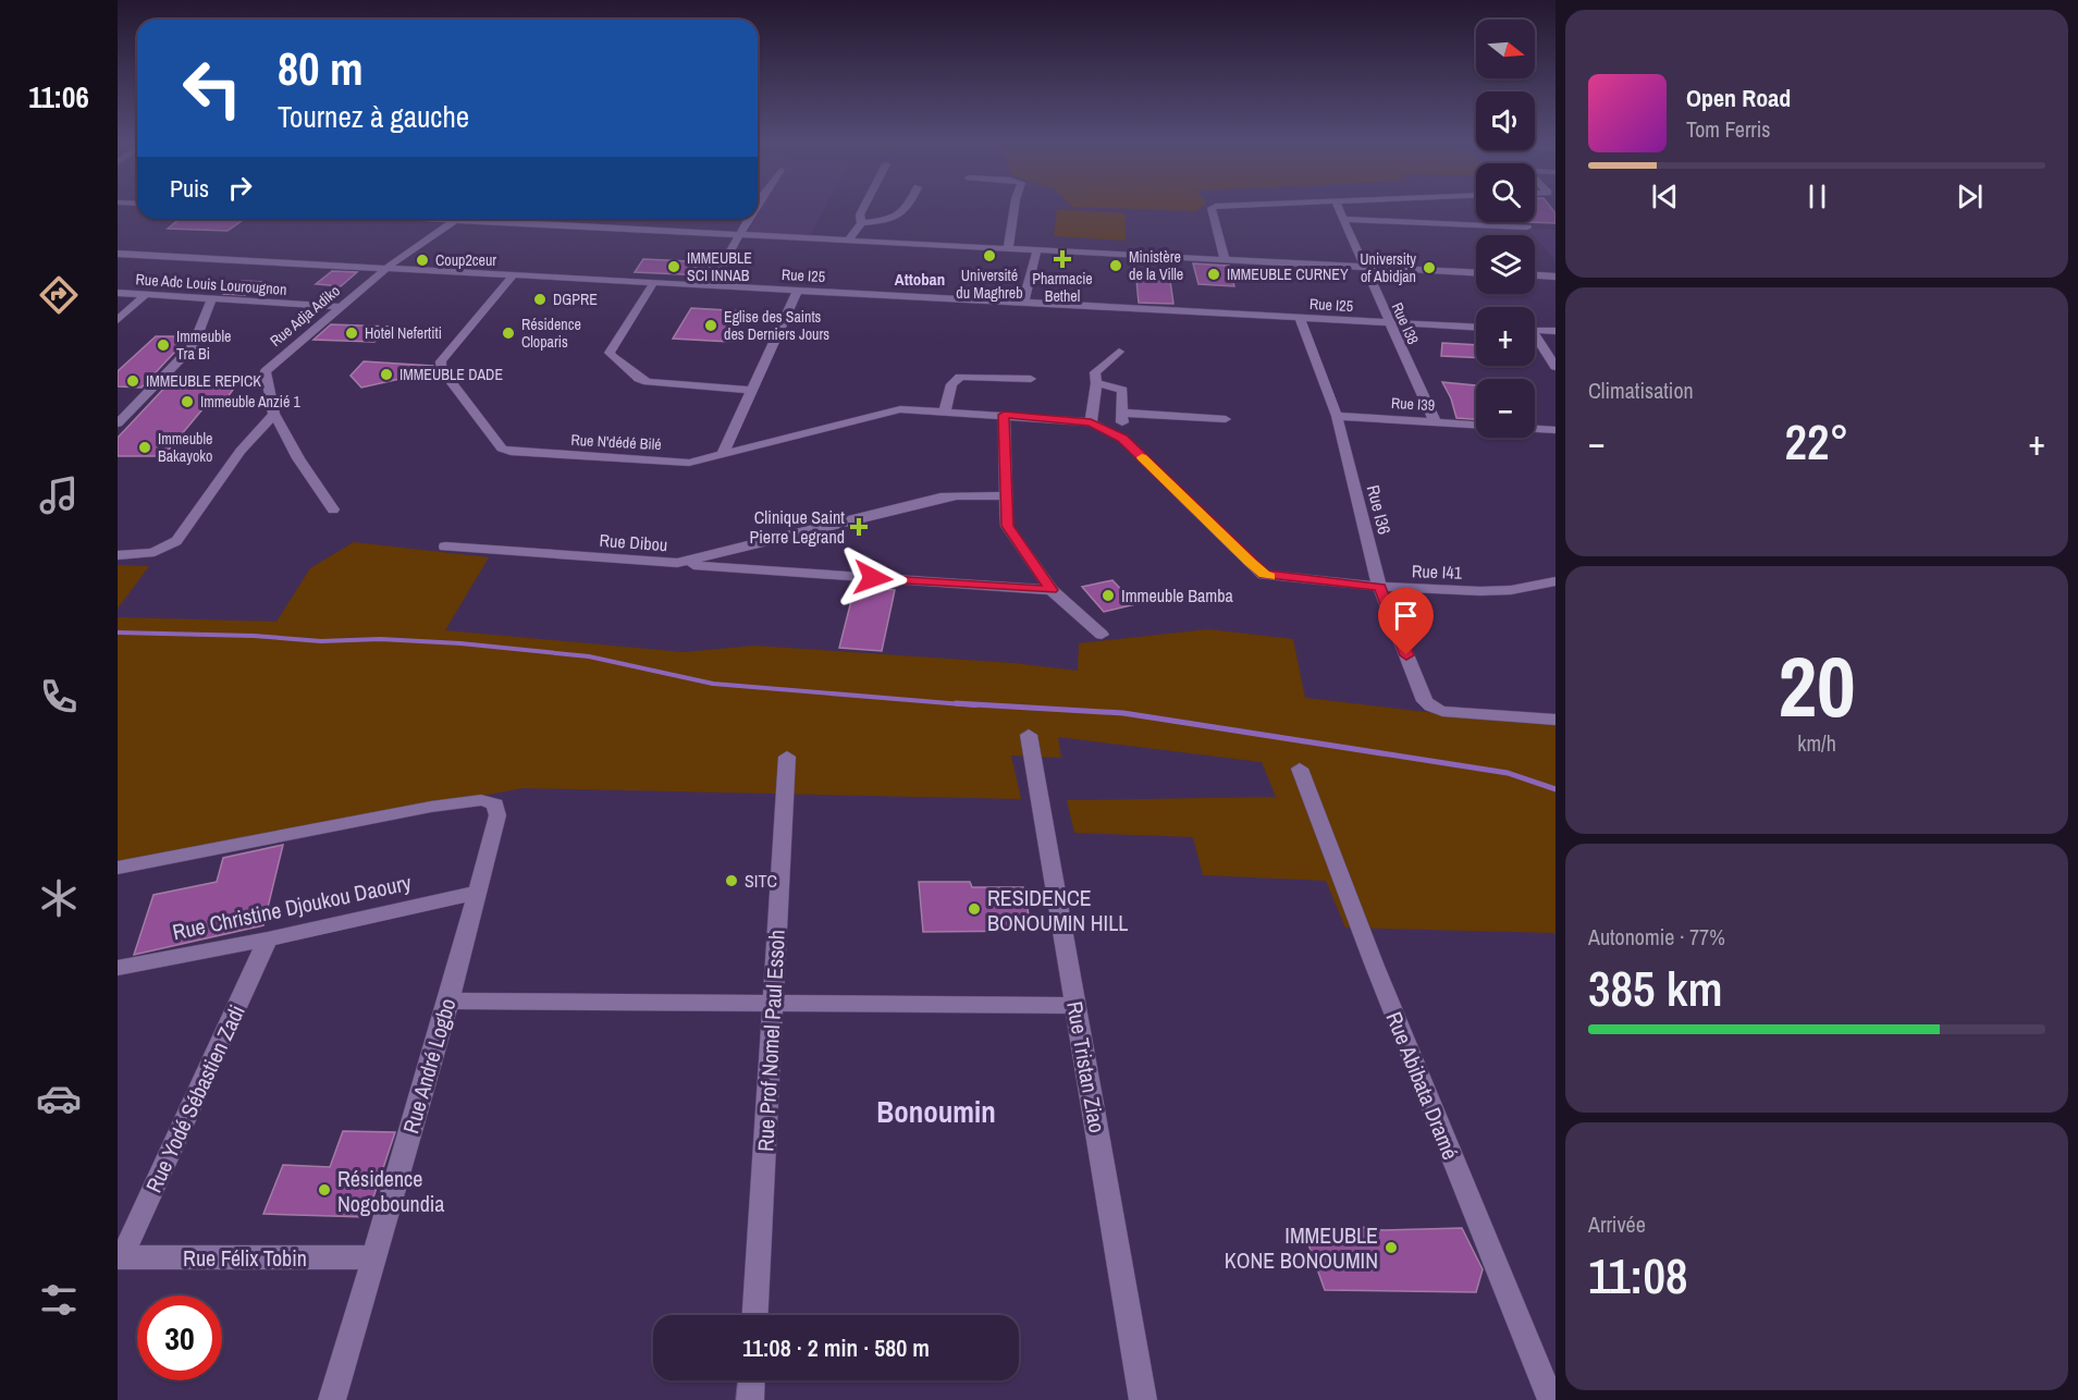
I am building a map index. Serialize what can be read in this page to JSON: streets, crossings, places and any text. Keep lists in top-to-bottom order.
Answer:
{
  "streets": {
    "street": [
      "Rue I25",
      "Rue Adc Louis Lourougnon",
      "Rue Adja Adiko",
      "Rue I38",
      "Rue I39",
      "Rue N'dédé Bilé",
      "Rue I36",
      "Rue Dibou",
      "Rue I41",
      "Rue Christine Djoukou Daoury",
      "Rue Prof Nomel Paul Essoh",
      "Rue André Logbo",
      "Rue Tristan Ziao",
      "Rue Abibata Dramé",
      "Rue Yodé Sébastien Zadi",
      "Rue Félix Tobin"
    ]
  },
  "crossings": [
    ["Rue I25", "Rue Adja Adiko"],
    ["Rue I25", "Rue I38"],
    ["Rue I25", "Rue N'dédé Bilé"],
    ["Rue I25", "Rue I36"],
    ["Rue Adc Louis Lourougnon", "Rue Adja Adiko"],
    ["Rue I38", "Rue I39"],
    ["Rue I39", "Rue I36"],
    ["Rue N'dédé Bilé", "Rue I41"],
    ["Rue I36", "Rue I41"],
    ["Rue Christine Djoukou Daoury", "Rue André Logbo"],
    ["Rue Christine Djoukou Daoury", "Rue Yodé Sébastien Zadi"],
    ["Rue André Logbo", "Rue Félix Tobin"],
    ["Rue Yodé Sébastien Zadi", "Rue Félix Tobin"]
  ],
  "districts": ["Attoban", "Bonoumin"],
  "places": {
    "other": [
      "Université du Maghreb",
      "Coup2ceur",
      "Ministère de la Ville",
      "IMMEUBLE SCI INNAB",
      "University of Abidjan",
      "IMMEUBLE CURNEY",
      "DGPRE",
      "Eglise des Saints des Derniers Jours",
      "Hotel Nefertiti",
      "Résidence Cloparis",
      "Immeuble Tra Bi",
      "IMMEUBLE DADE",
      "IMMEUBLE REPICK",
      "Immeuble Anzié 1",
      "Immeuble Bakayoko",
      "Immeuble Bamba",
      "SITC",
      "RESIDENCE BONOUMIN HILL",
      "Résidence Nogoboundia",
      "IMMEUBLE KONE BONOUMIN"
    ],
    "health": ["Pharmacie Bethel", "Clinique Saint Pierre Legrand"]
  },
  "north": "right",
  "page": {
    "tabs": "11:06",
    "map_buttons": ["+", "−"],
    "turn": ["80 m", "Tournez à gauche"],
    "song": ["Open Road", "Tom Ferris"],
    "then": "Puis",
    "tile": [
      "Climatisation",
      ["20", "km/h"],
      ["Autonomie · 77%", "385 km"],
      ["Arrivée", "11:08"]
    ],
    "heat": ["−", "22°", "+"],
    "limit": "30",
    "trip": "11:08 · 2 min · 580 m"
  }
}
